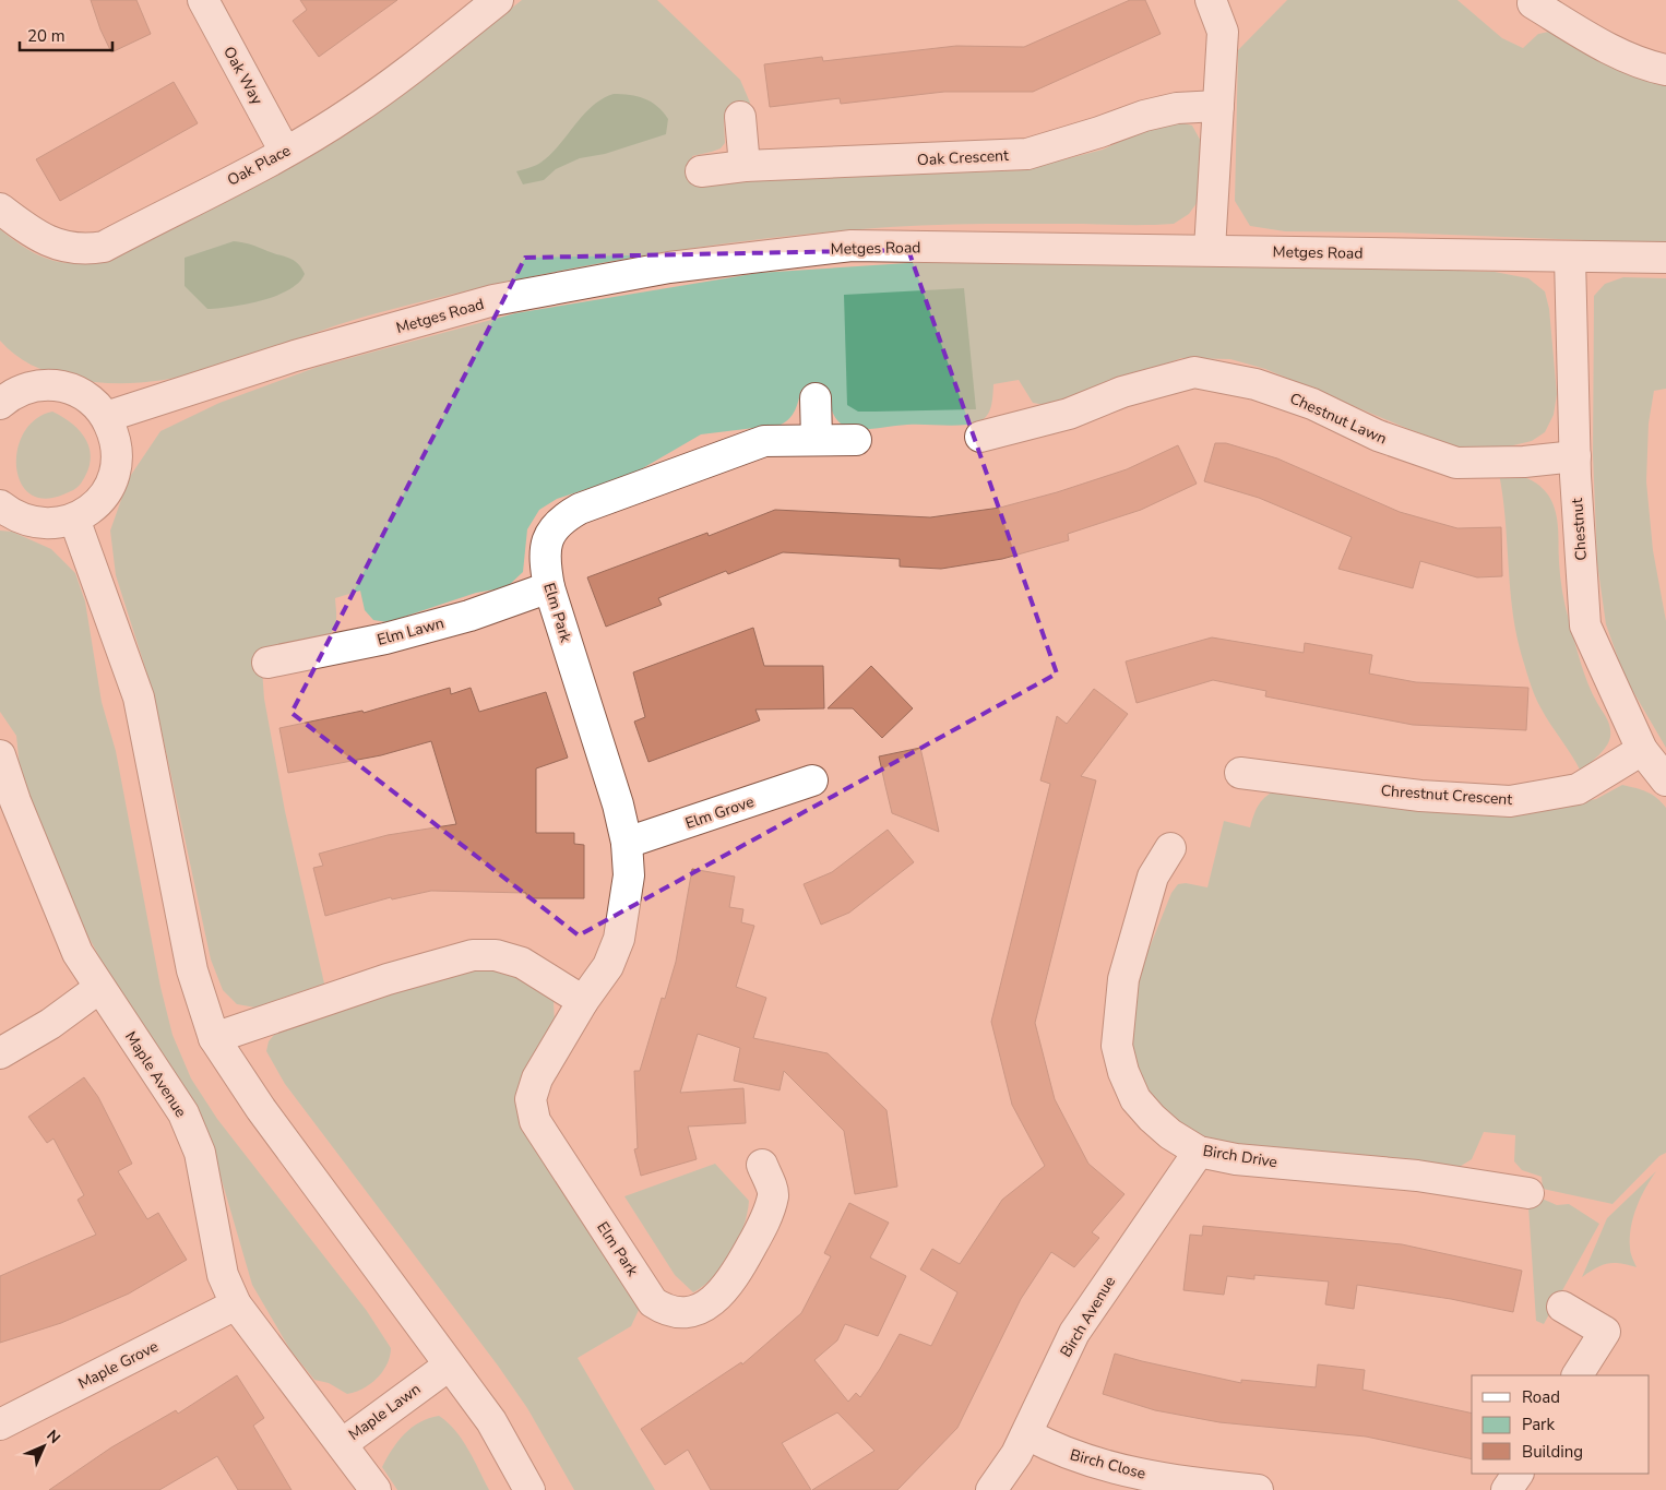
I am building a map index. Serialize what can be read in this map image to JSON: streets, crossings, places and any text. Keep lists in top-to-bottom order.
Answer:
{
  "streets": {
    "street": [
      "Oak Way",
      "Oak Crescent",
      "Oak Place",
      "Metges Road",
      "Chestnut Lawn",
      "Chestnut",
      "Elm Park",
      "Elm Lawn",
      "Chrestnut Crescent",
      "Elm Grove",
      "Maple Avenue",
      "Birch Drive",
      "Birch Avenue",
      "Maple Grove",
      "Maple Lawn",
      "Birch Close"
    ]
  },
  "crossings": [
    ["Oak Way", "Oak Place"],
    ["Metges Road", "Chestnut"],
    ["Chestnut Lawn", "Chestnut"],
    ["Chestnut", "Chrestnut Crescent"],
    ["Elm Park", "Elm Lawn"],
    ["Elm Park", "Elm Grove"],
    ["Maple Avenue", "Maple Grove"],
    ["Maple Avenue", "Maple Lawn"],
    ["Birch Drive", "Birch Avenue"],
    ["Birch Avenue", "Birch Close"]
  ],
  "legend": ["Road", "Park", "Building"],
  "scale_bar": "20 m",
  "north": "top right"
}
